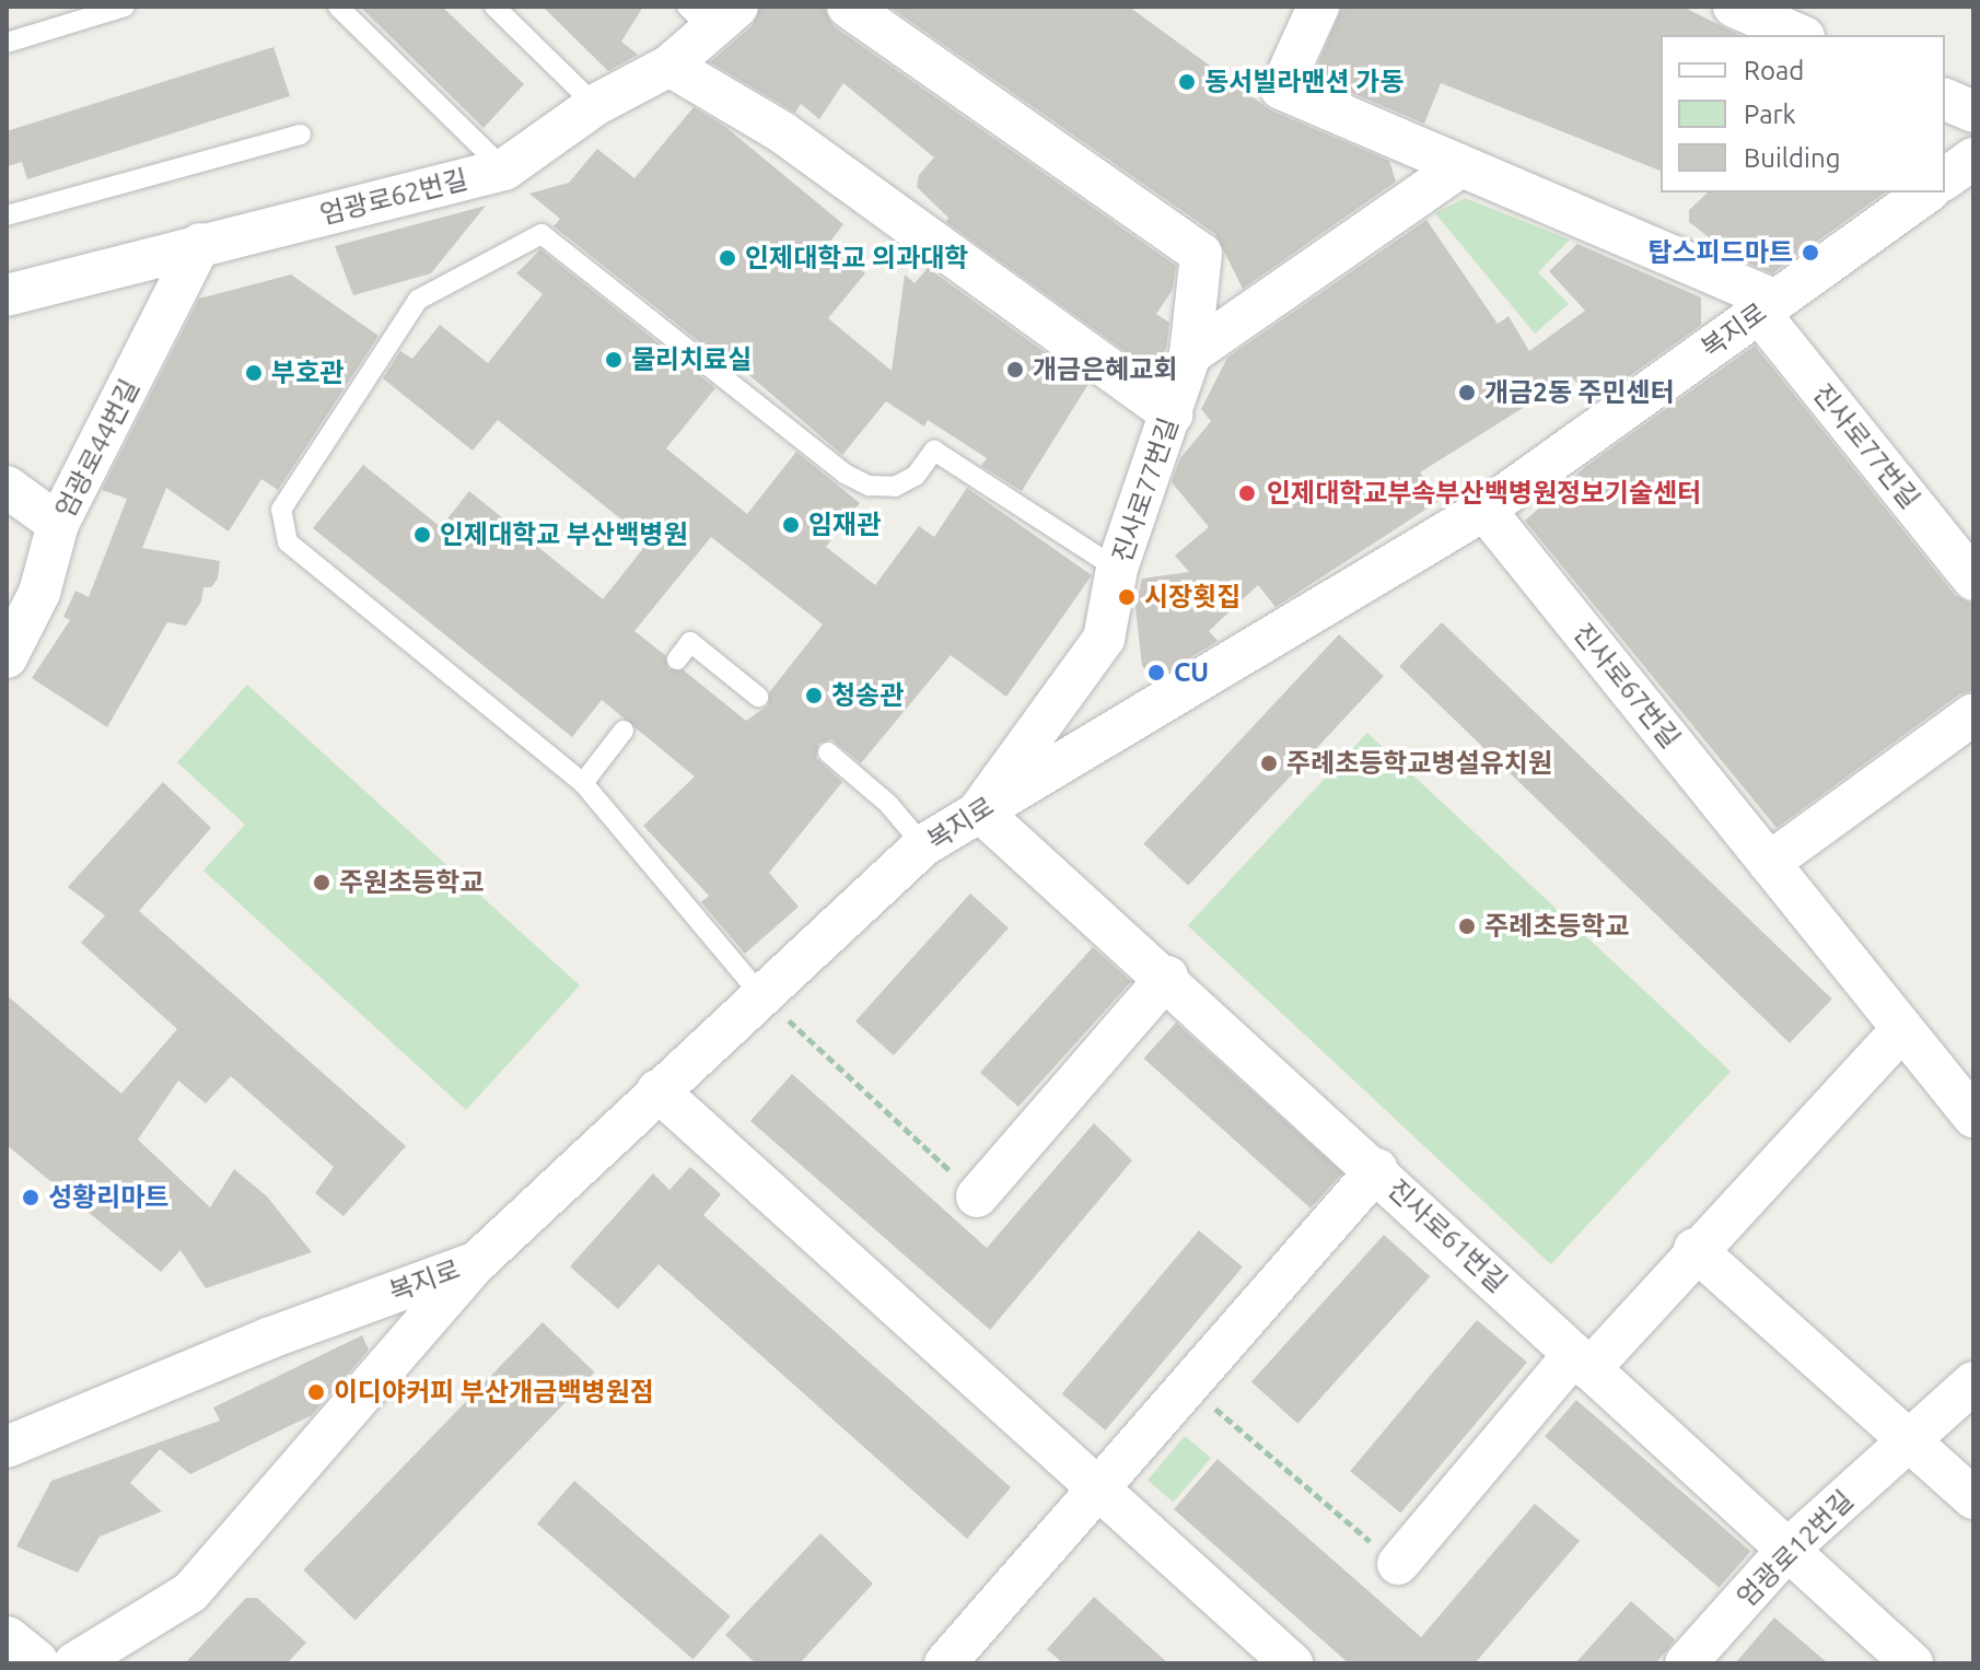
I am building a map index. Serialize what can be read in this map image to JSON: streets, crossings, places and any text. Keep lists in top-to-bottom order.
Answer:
{
  "streets": {
    "street": [
      "엄광로62번길",
      "복지로",
      "진사로77번길",
      "엄광로44번길",
      "진사로67번길",
      "진사로61번길",
      "엄광로12번길"
    ]
  },
  "crossings": [
    ["엄광로62번길", "엄광로44번길"],
    ["복지로", "진사로77번길"],
    ["복지로", "진사로67번길"],
    ["복지로", "진사로61번길"],
    ["진사로77번길", "진사로61번길"],
    ["진사로61번길", "엄광로12번길"]
  ],
  "places": [
    "동서빌라맨션 가동",
    "탑스피드마트",
    "인제대학교 의과대학",
    "물리치료실",
    "개금은혜교회",
    "부호관",
    "개금2동 주민센터",
    "인제대학교부속부산백병원정보기술센터",
    "임재관",
    "인제대학교 부산백병원",
    "시장횟집",
    "CU",
    "청송관",
    "주례초등학교병설유치원",
    "주원초등학교",
    "주례초등학교",
    "성황리마트",
    "이디야커피 부산개금백병원점"
  ],
  "legend": ["Road", "Park", "Building"]
}
